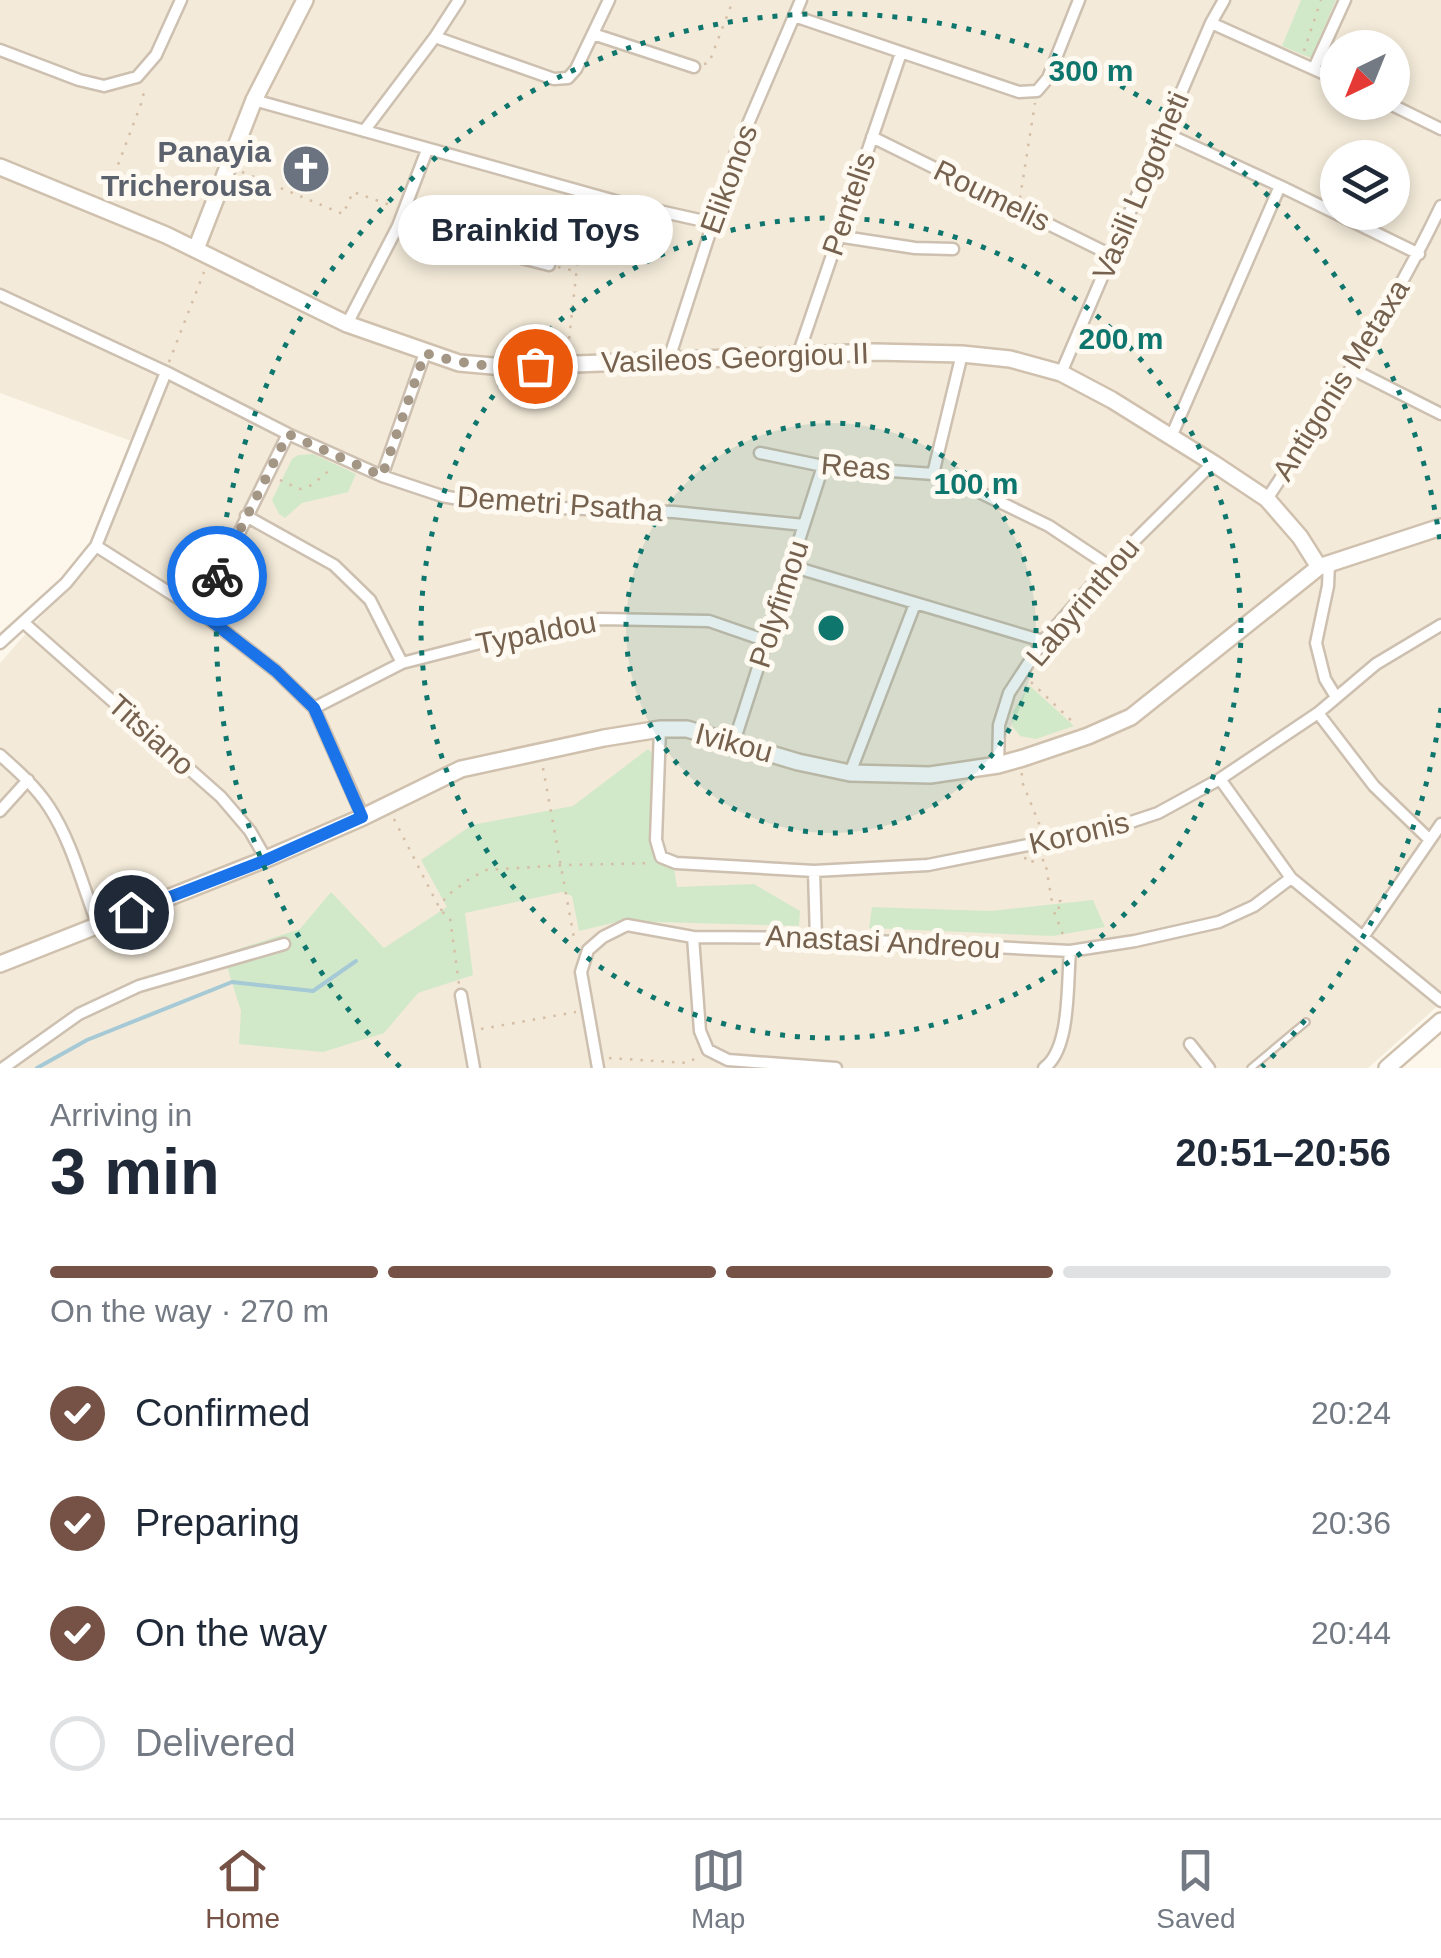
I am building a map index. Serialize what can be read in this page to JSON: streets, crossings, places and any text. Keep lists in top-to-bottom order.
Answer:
{
  "streets": {
    "street": [
      "Elikonos",
      "Vasili Logotheti",
      "Roumelis",
      "Pentelis",
      "Vasileos Georgiou II",
      "Antigonis Metaxa",
      "Reas",
      "Demetri Psatha",
      "Labyrinthou",
      "Polyfimou",
      "Typaldou",
      "Titsiano",
      "Ivikou",
      "Koronis",
      "Anastasi Andreou"
    ]
  },
  "crossings": [
    ["Elikonos", "Vasileos Georgiou II"],
    ["Vasili Logotheti", "Roumelis"],
    ["Vasili Logotheti", "Vasileos Georgiou II"],
    ["Roumelis", "Pentelis"],
    ["Pentelis", "Vasileos Georgiou II"],
    ["Vasileos Georgiou II", "Antigonis Metaxa"],
    ["Vasileos Georgiou II", "Labyrinthou"],
    ["Vasileos Georgiou II", "Ivikou"],
    ["Reas", "Labyrinthou"],
    ["Reas", "Polyfimou"],
    ["Demetri Psatha", "Polyfimou"],
    ["Labyrinthou", "Ivikou"],
    ["Polyfimou", "Typaldou"],
    ["Polyfimou", "Ivikou"],
    ["Titsiano", "Ivikou"]
  ],
  "places": {
    "church": ["Panayia Tricherousa"],
    "other": ["Brainkid Toys"]
  },
  "north": "bottom left",
  "page": {
    "bubble": "Brainkid Toys",
    "heading": ["3 min", "Arriving in", "20:51–20:56"],
    "bar": "On the way · 270 m",
    "list": [
      ["Confirmed", "20:24"],
      ["Preparing", "20:36"],
      ["On the way", "20:44"],
      "Delivered"
    ],
    "tabs": ["Home", "Map", "Saved"]
  },
  "rings": ["300 m", "200 m", "100 m"]
}
